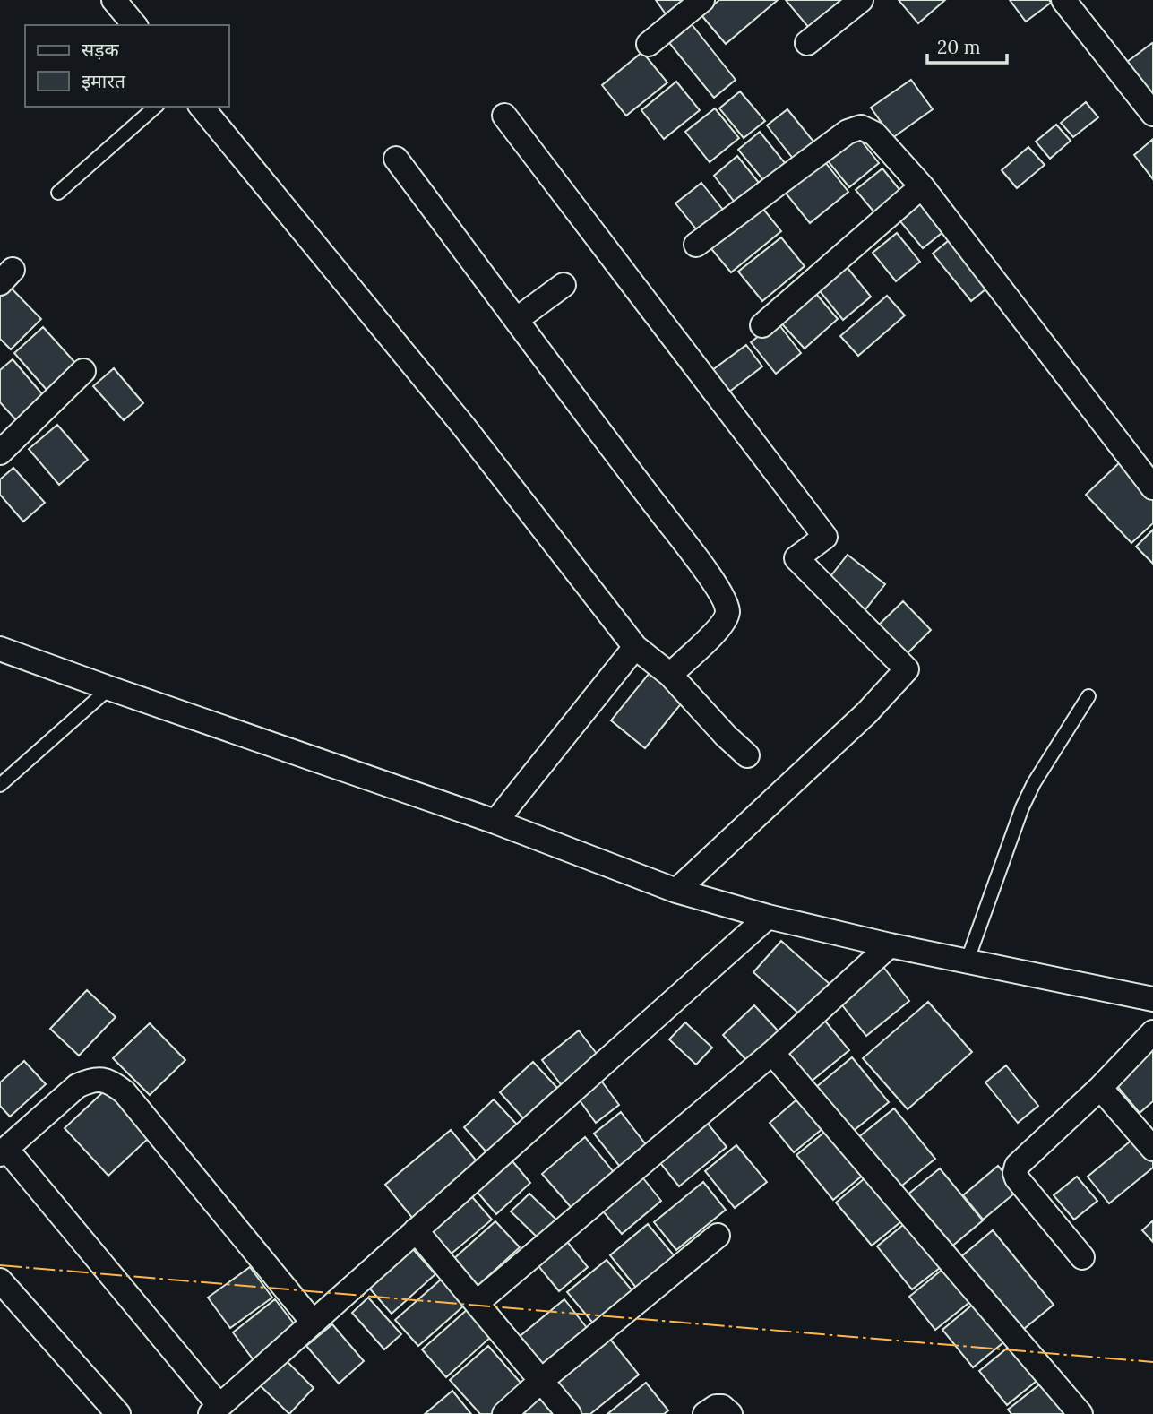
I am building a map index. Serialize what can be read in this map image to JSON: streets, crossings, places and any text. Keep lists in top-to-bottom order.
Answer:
{
  "legend": ["सड़क", "इमारत"],
  "scale_bar": "20 m"
}
